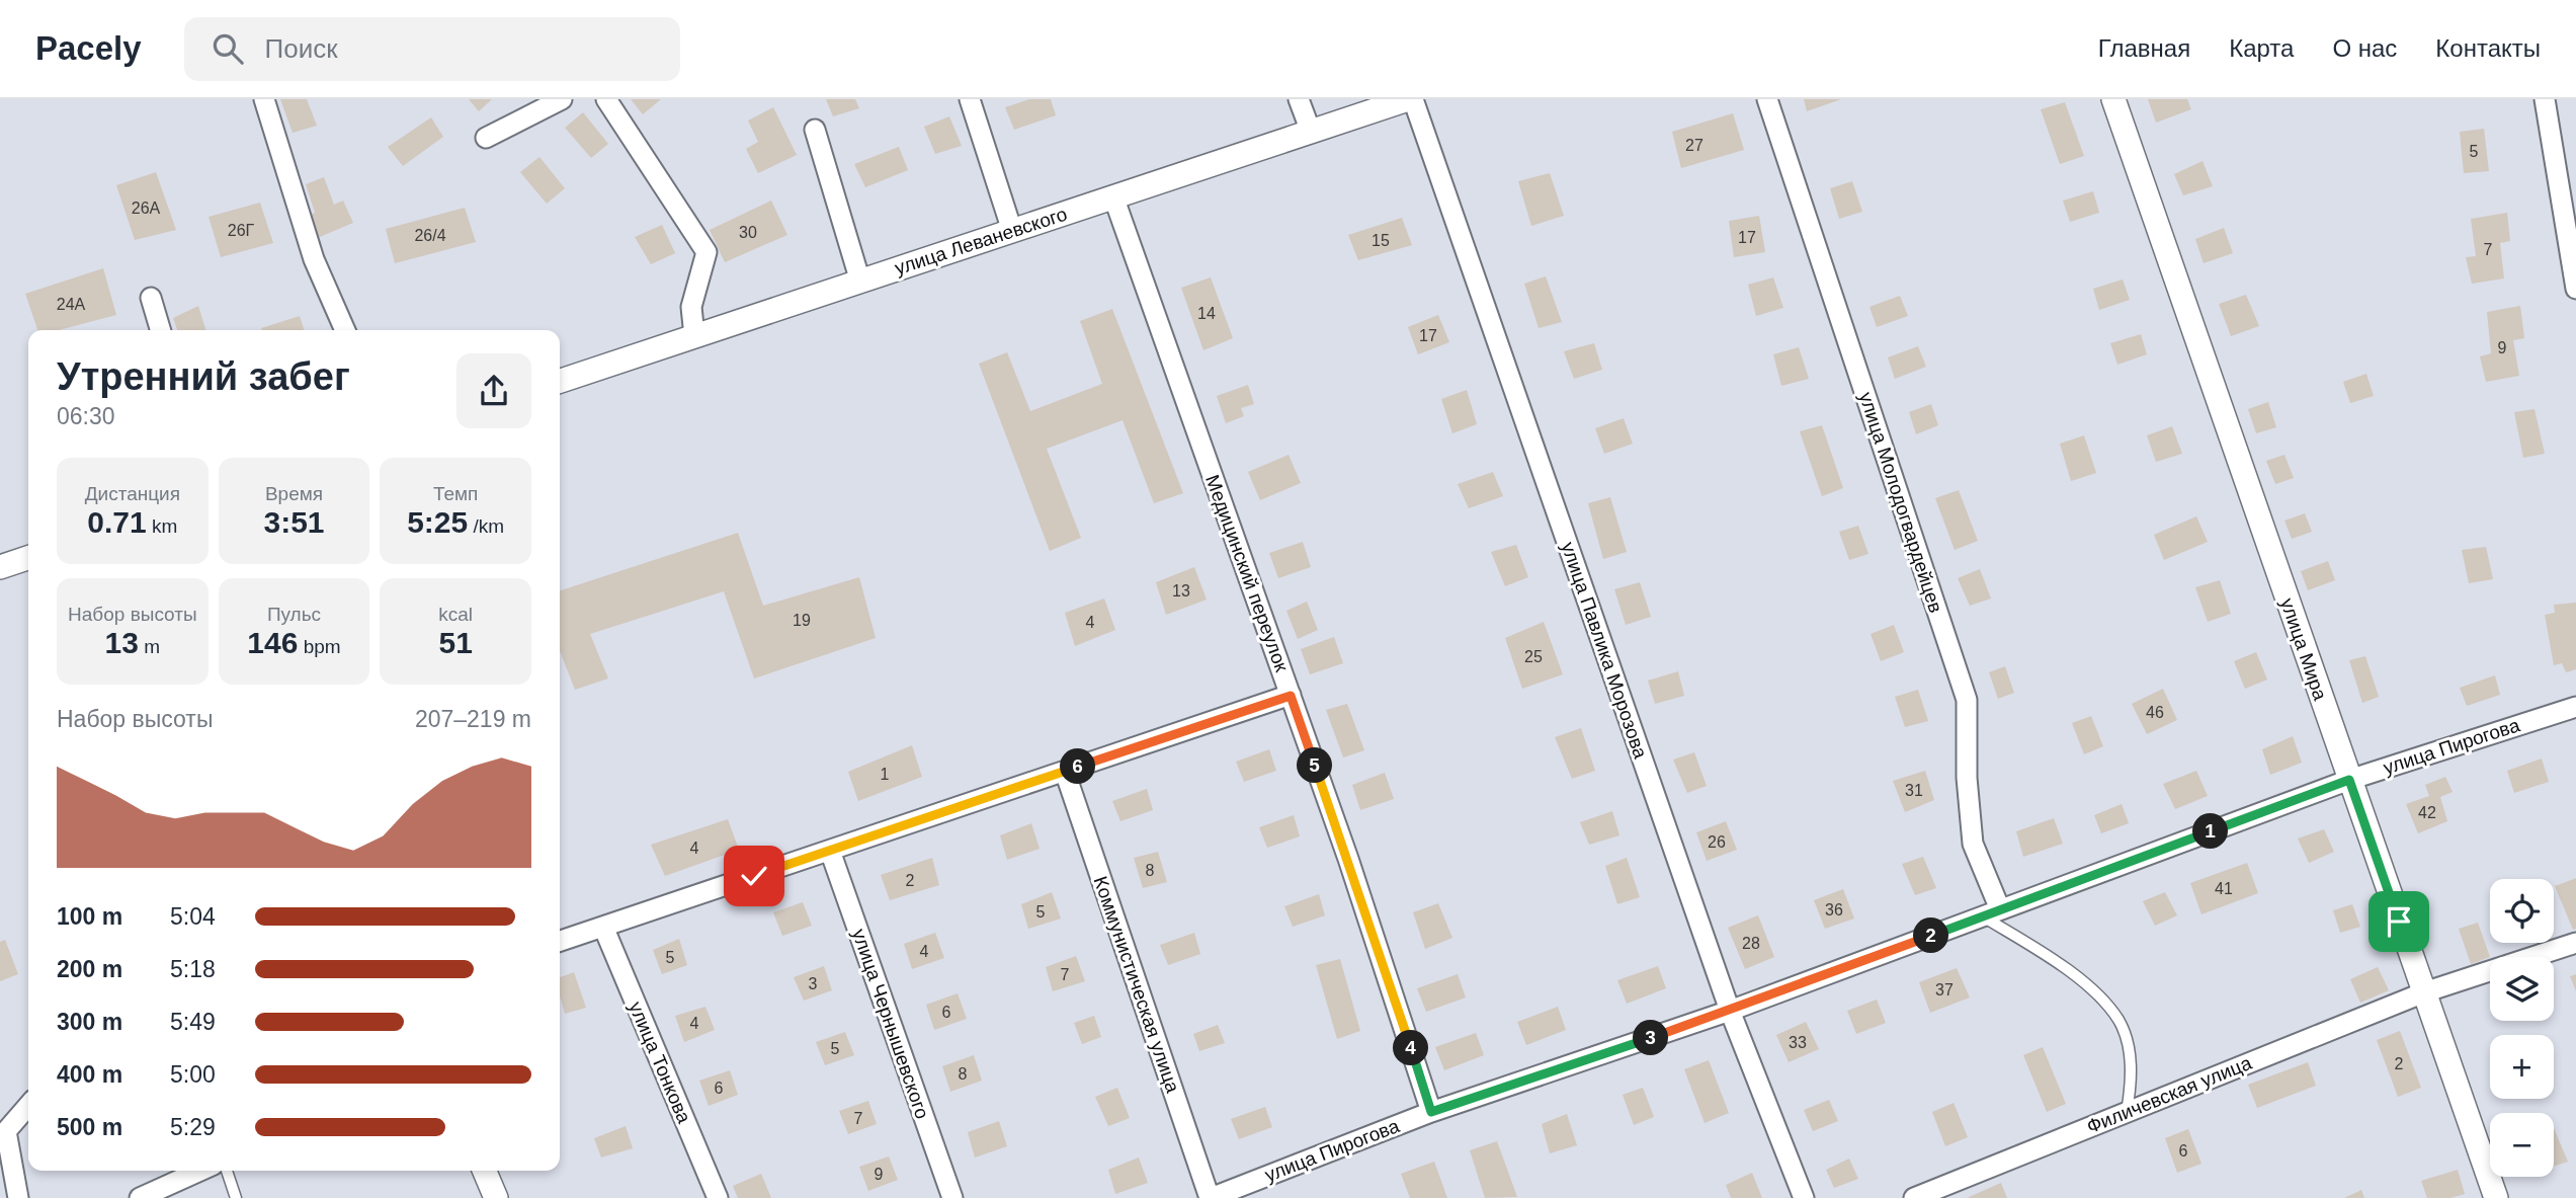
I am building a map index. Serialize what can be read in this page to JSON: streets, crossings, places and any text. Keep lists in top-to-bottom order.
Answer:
{
  "streets": {
    "street": [
      "улица Леваневского",
      "улица Молодогвардейцев",
      "Медицинский переулок",
      "улица Мира",
      "улица Павлика Морозова",
      "улица Пирогова",
      "Коммунистическая улица",
      "улица Чернышевского",
      "улица Тонкова",
      "Филичевская улица"
    ]
  },
  "crossings": [
    ["улица Леваневского", "Медицинский переулок"],
    ["улица Леваневского", "улица Павлика Морозова"],
    ["улица Молодогвардейцев", "улица Пирогова"],
    ["Медицинский переулок", "улица Пирогова"],
    ["улица Мира", "улица Пирогова"],
    ["улица Мира", "Филичевская улица"],
    ["улица Павлика Морозова", "улица Пирогова"],
    ["улица Пирогова", "Коммунистическая улица"]
  ],
  "house_numbers": [
    "27",
    "5",
    "26А",
    "26Г",
    "30",
    "26/4",
    "17",
    "15",
    "7",
    "24А",
    "14",
    "17",
    "9",
    "13",
    "19",
    "4",
    "25",
    "46",
    "1",
    "31",
    "42",
    "26",
    "4",
    "8",
    "2",
    "41",
    "36",
    "5",
    "28",
    "4",
    "5",
    "7",
    "3",
    "37",
    "6",
    "4",
    "33",
    "5",
    "2",
    "8",
    "6",
    "7",
    "6",
    "9"
  ],
  "page": {
    "header": "Pacely",
    "search": "Поиск",
    "nav": [
      "Главная",
      "Карта",
      "О нас",
      "Контакты"
    ],
    "heading": ["Утренний забег", "06:30"],
    "stats": [
      ["Дистанция", "0.71 km"],
      ["Время", "3:51"],
      ["Темп", "5:25 /km"],
      ["Набор высоты", "13 m"],
      ["Пульс", "146 bpm"],
      ["kcal", "51"]
    ],
    "chart": ["Набор высоты", "207–219 m"],
    "pins": [
      "5",
      "6",
      "1",
      "2",
      "3",
      "4"
    ],
    "map_buttons": ["+", "−"],
    "list": [
      {
        "name": "100 m",
        "note": "5:04"
      },
      {
        "name": "200 m",
        "note": "5:18"
      },
      {
        "name": "300 m",
        "note": "5:49"
      },
      {
        "name": "400 m",
        "note": "5:00"
      },
      {
        "name": "500 m",
        "note": "5:29"
      }
    ]
  }
}
